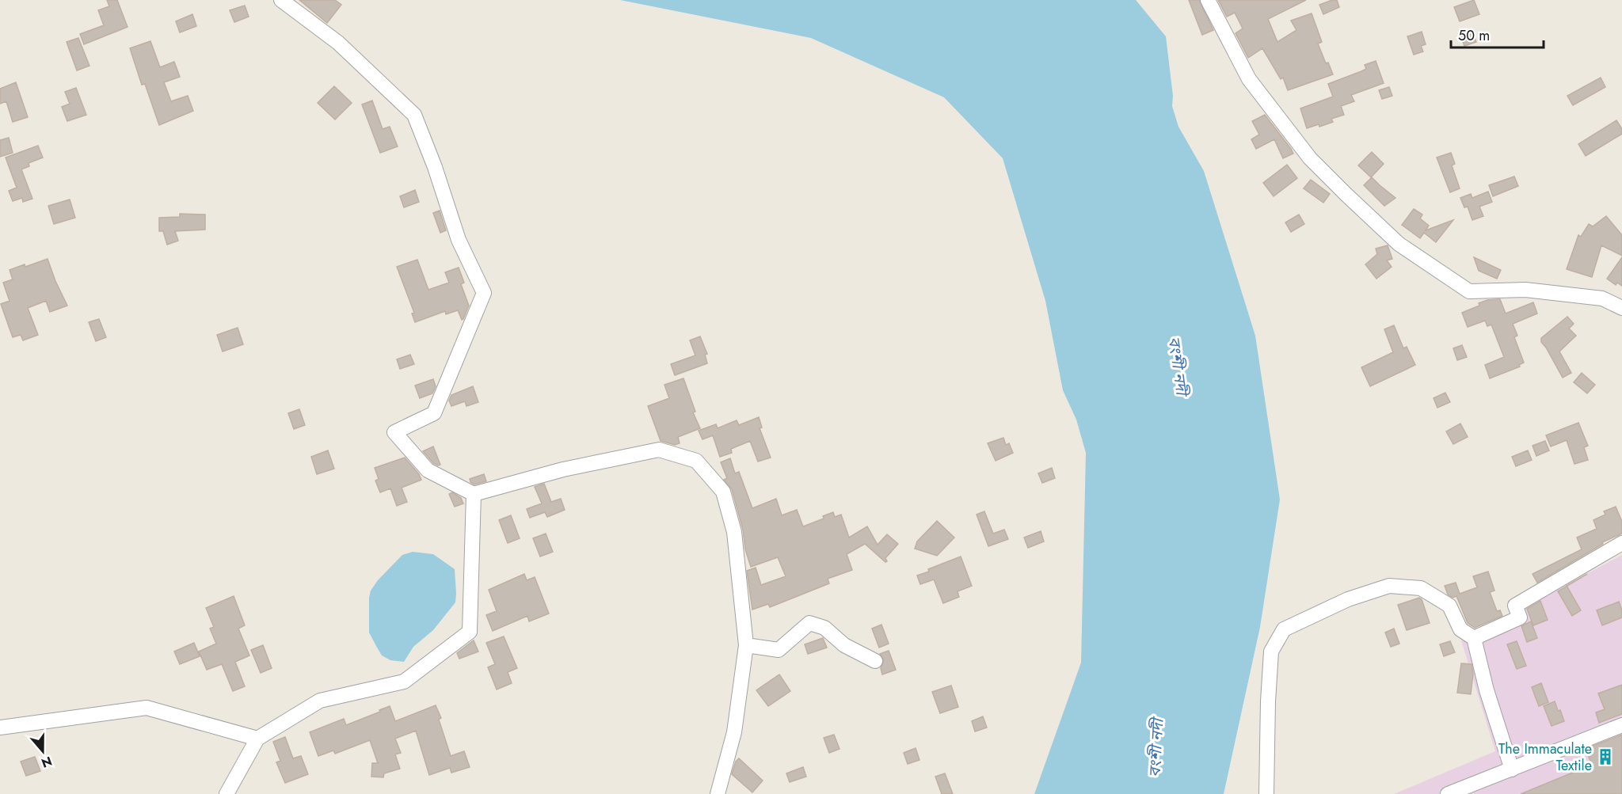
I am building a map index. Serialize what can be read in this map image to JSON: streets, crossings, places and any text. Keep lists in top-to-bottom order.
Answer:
{
  "water": ["বংশী নদী"],
  "places": {
    "building": ["The Immaculate Textile"]
  },
  "scale_bar": "50 m",
  "north": "bottom"
}
